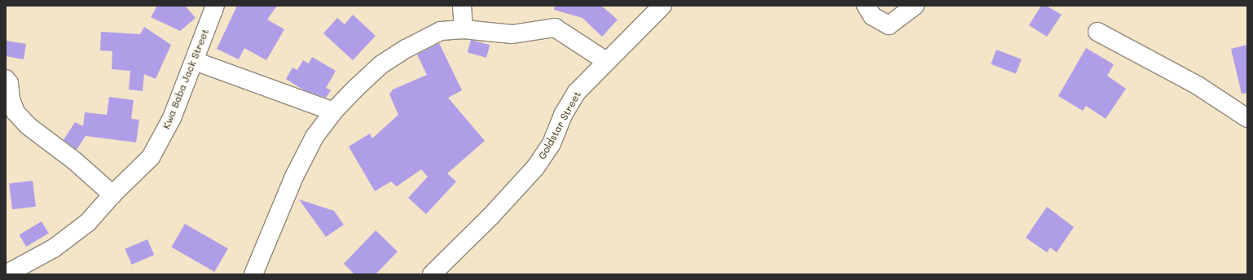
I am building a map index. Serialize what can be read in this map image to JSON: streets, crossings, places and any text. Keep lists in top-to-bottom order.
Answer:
{
  "streets": {
    "street": ["Kwa Baba Jack Street", "Goldstar Street"]
  }
}
